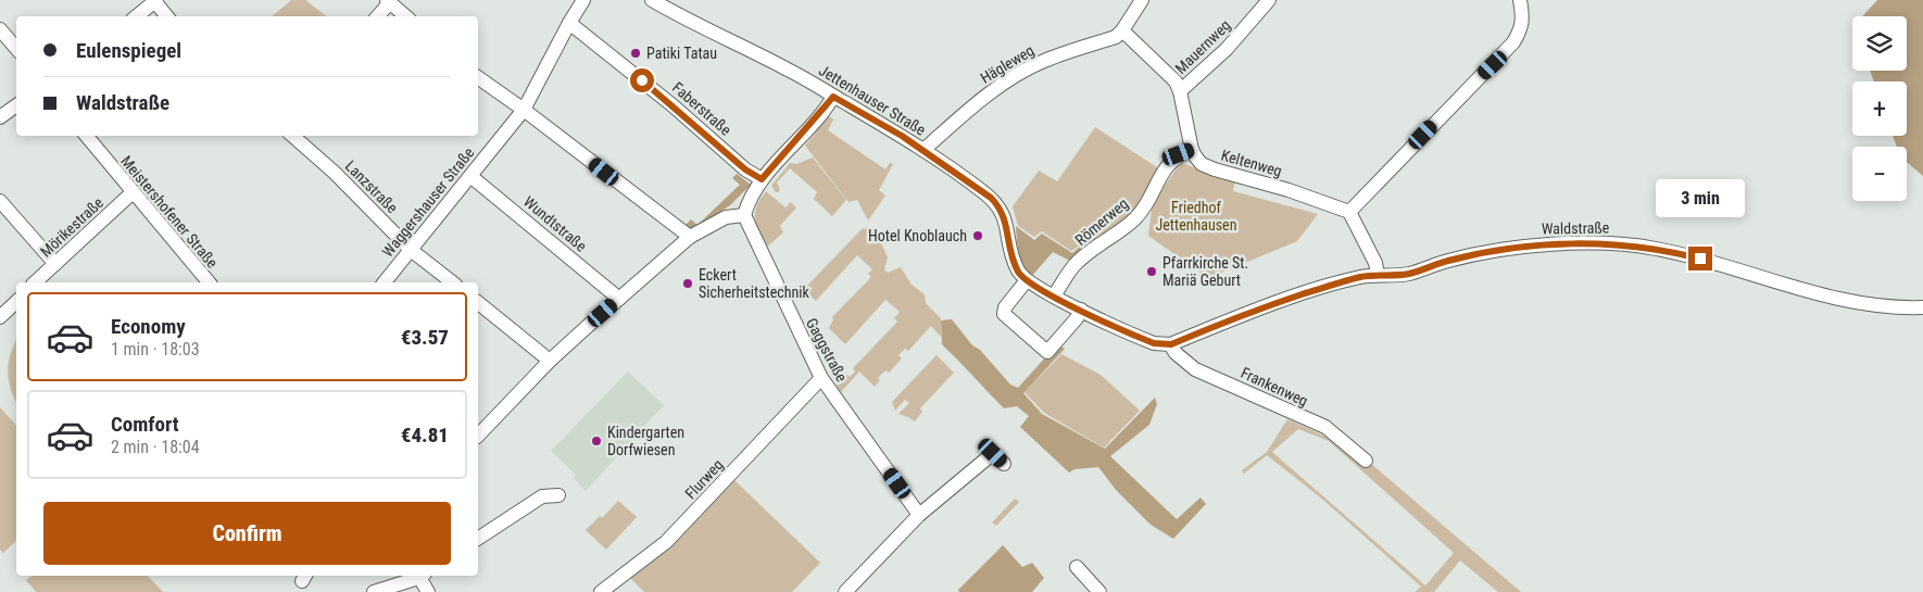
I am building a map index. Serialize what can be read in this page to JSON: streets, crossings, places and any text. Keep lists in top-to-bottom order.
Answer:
{
  "streets": {
    "street": [
      "Mauernweg",
      "Hägleweg",
      "Jettenhauser Straße",
      "Faberstraße",
      "Keltenweg",
      "Lanzstraße",
      "Waggershauser Straße",
      "Meistershofener Straße",
      "Römerweg",
      "Wundtstraße",
      "Mörikestraße",
      "Waldstraße",
      "Gaggstraße",
      "Frankenweg",
      "Flurweg"
    ]
  },
  "crossings": [
    ["Hägleweg", "Jettenhauser Straße"],
    ["Faberstraße", "Waggershauser Straße"],
    ["Keltenweg", "Römerweg"],
    ["Lanzstraße", "Waggershauser Straße"],
    ["Waggershauser Straße", "Wundtstraße"],
    ["Meistershofener Straße", "Mörikestraße"],
    ["Waldstraße", "Frankenweg"],
    ["Gaggstraße", "Flurweg"]
  ],
  "parks": ["Friedhof Jettenhausen"],
  "places": [
    "Patiki Tatau",
    "Hotel Knoblauch",
    "Pfarrkirche St. Mariä Geburt",
    "Eckert Sicherheitstechnik",
    "Kindergarten Dorfwiesen"
  ],
  "page": {
    "map_buttons": ["+", "−"],
    "banner": ["Eulenspiegel", "Waldstraße"],
    "bubble": "3 min",
    "list": [
      {
        "name": "Economy",
        "note": "1 min · 18:03",
        "value": "€3.57"
      },
      {
        "name": "Comfort",
        "note": "2 min · 18:04",
        "value": "€4.81"
      }
    ],
    "buttons": "Confirm"
  }
}
